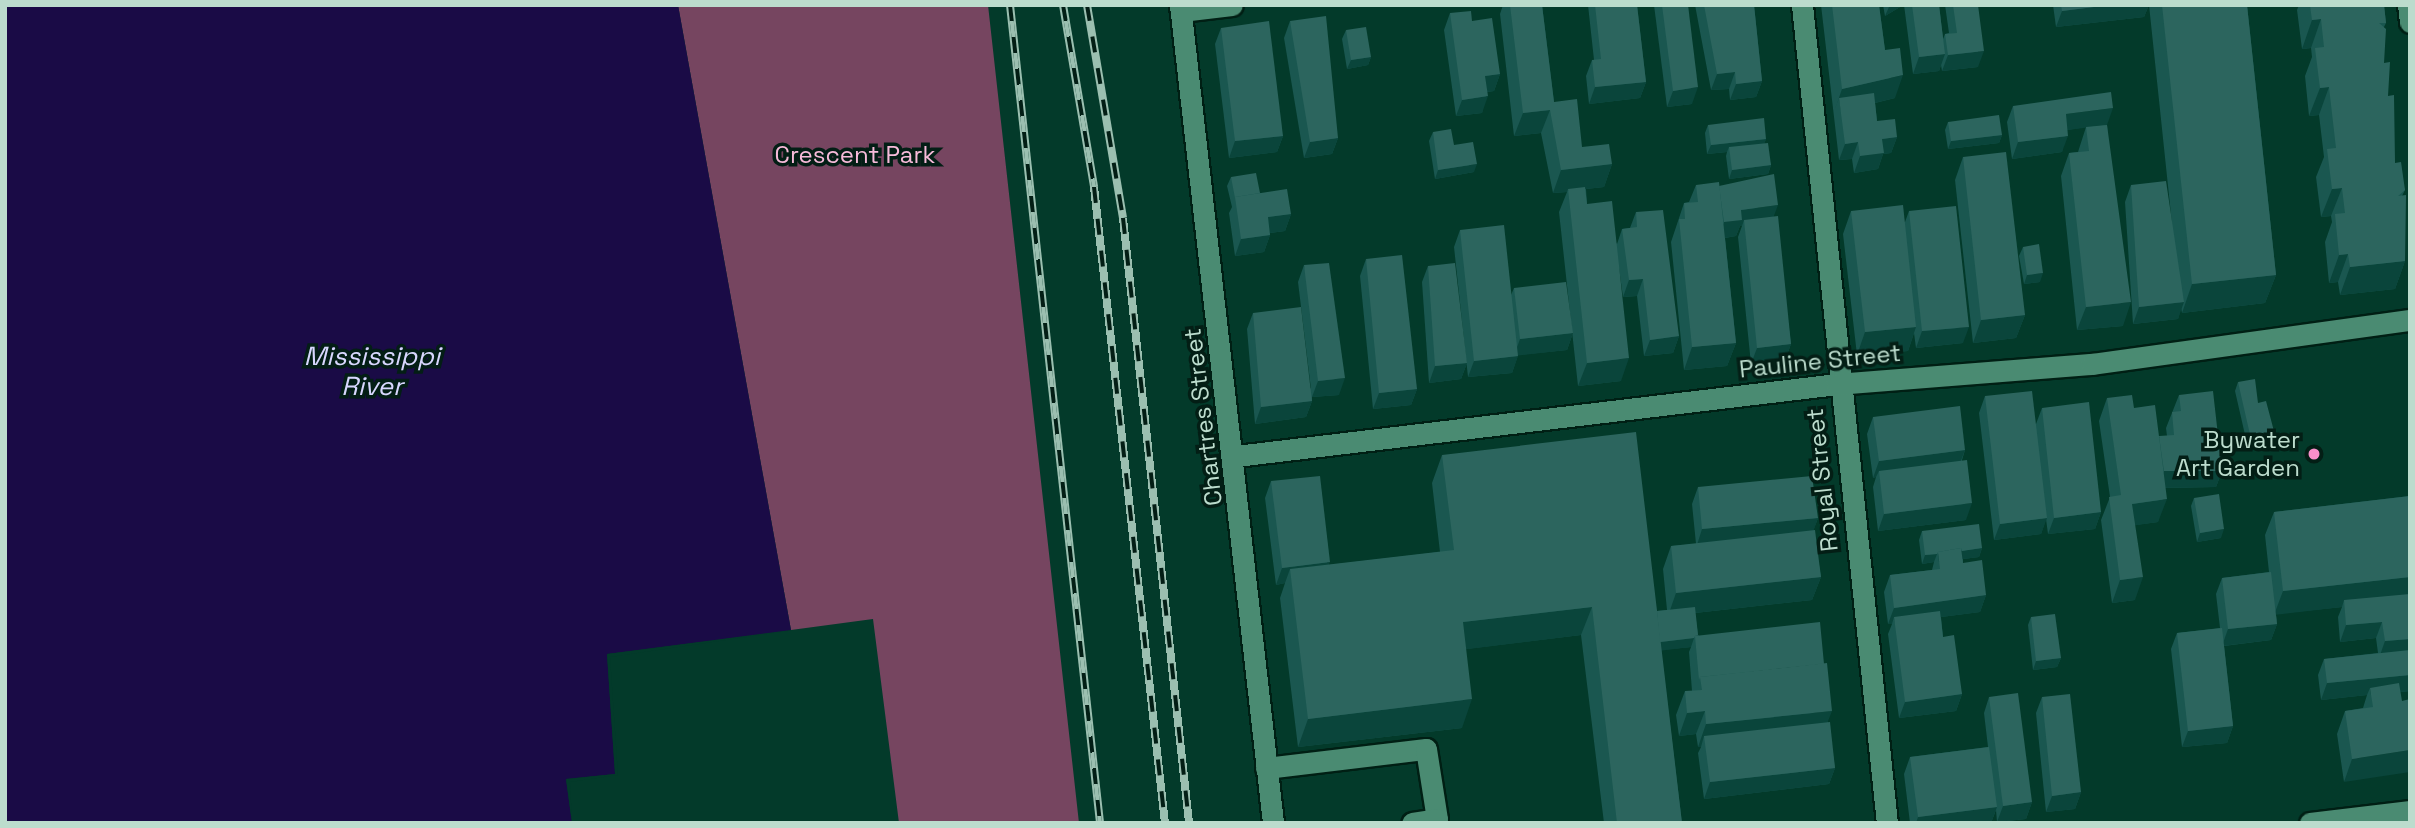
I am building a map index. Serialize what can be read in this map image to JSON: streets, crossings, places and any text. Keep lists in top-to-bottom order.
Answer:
{
  "streets": {
    "street": ["Pauline Street", "Chartres Street", "Royal Street"]
  },
  "crossings": [
    ["Pauline Street", "Chartres Street"],
    ["Pauline Street", "Royal Street"]
  ],
  "water": ["Mississippi River"],
  "parks": ["Crescent Park"],
  "places": ["Bywater Art Garden"]
}
